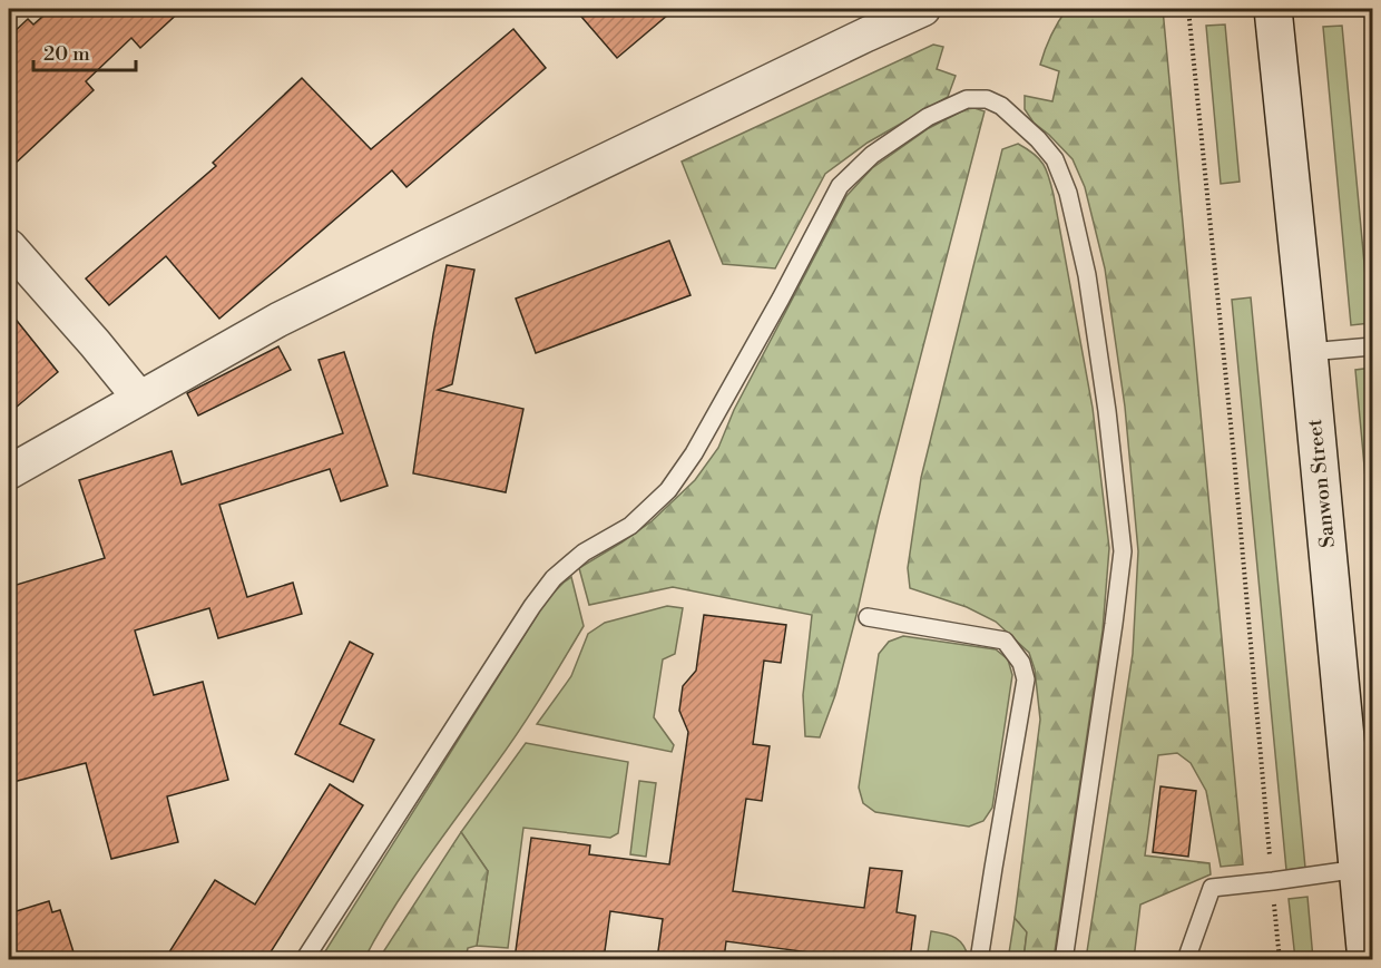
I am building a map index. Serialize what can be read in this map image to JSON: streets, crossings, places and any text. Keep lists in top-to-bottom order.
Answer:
{
  "streets": {
    "main road": ["Sanwon Street"]
  },
  "scale_bar": "20 m"
}
